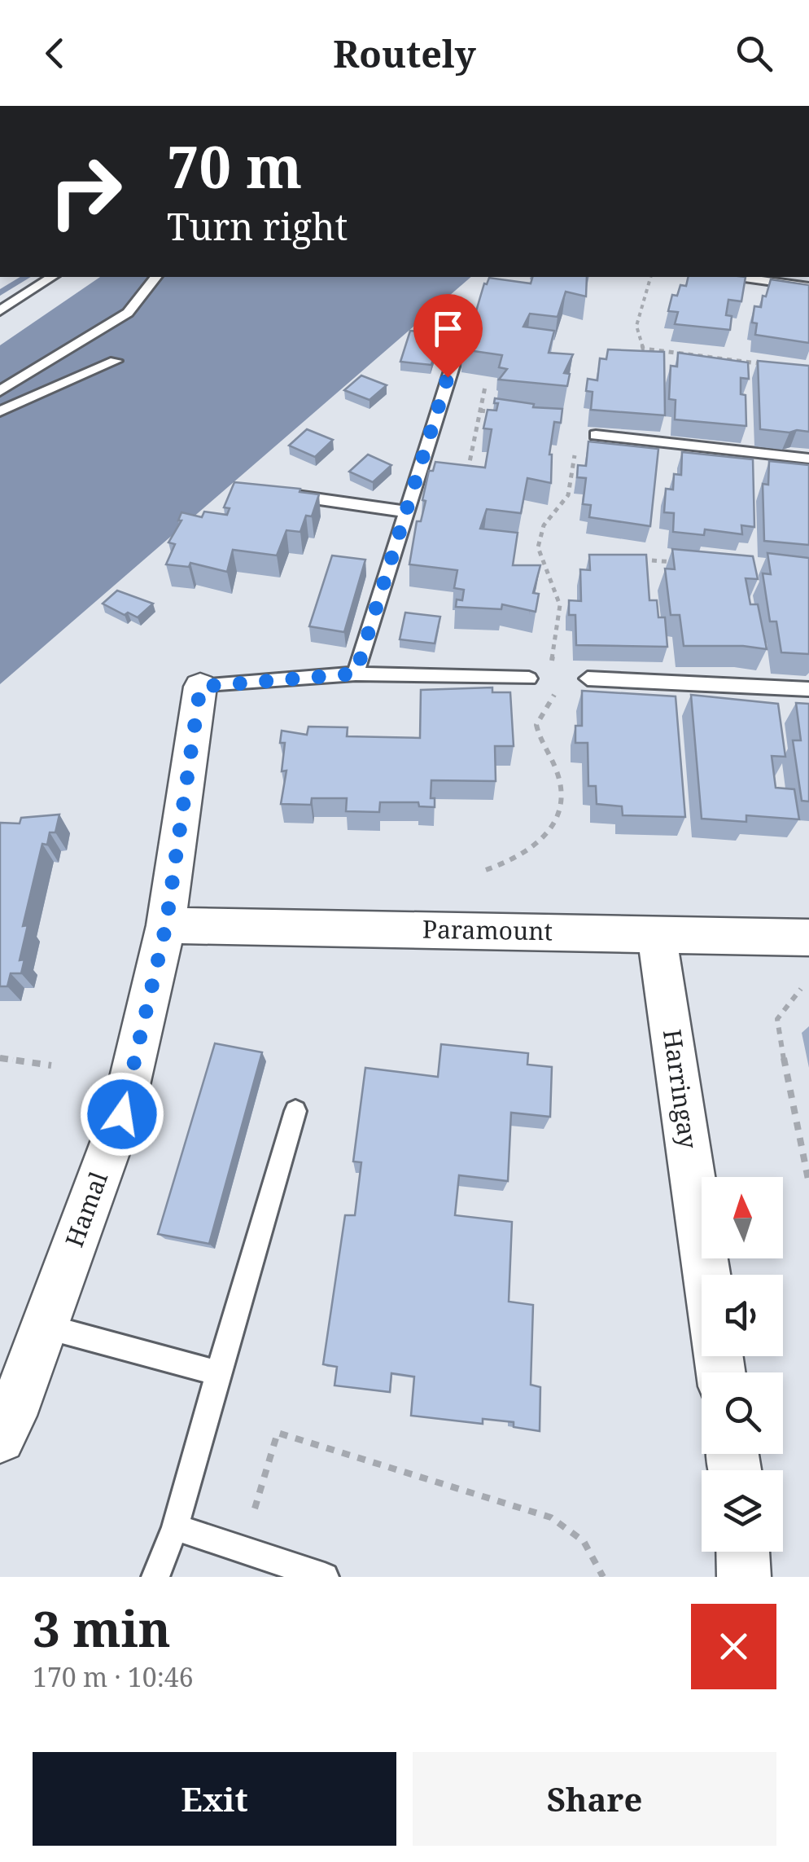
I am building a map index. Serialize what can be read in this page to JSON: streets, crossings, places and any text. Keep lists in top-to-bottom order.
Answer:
{
  "streets": {
    "street": ["Paramount", "Harringay", "Hamal"]
  },
  "crossings": [
    ["Paramount", "Harringay"],
    ["Paramount", "Hamal"]
  ],
  "north": "top",
  "page": {
    "header": "Routely",
    "turn": ["70 m", "Turn right"],
    "heading": ["3 min", "170 m · 10:46"],
    "buttons": ["Exit", "Share"]
  }
}
